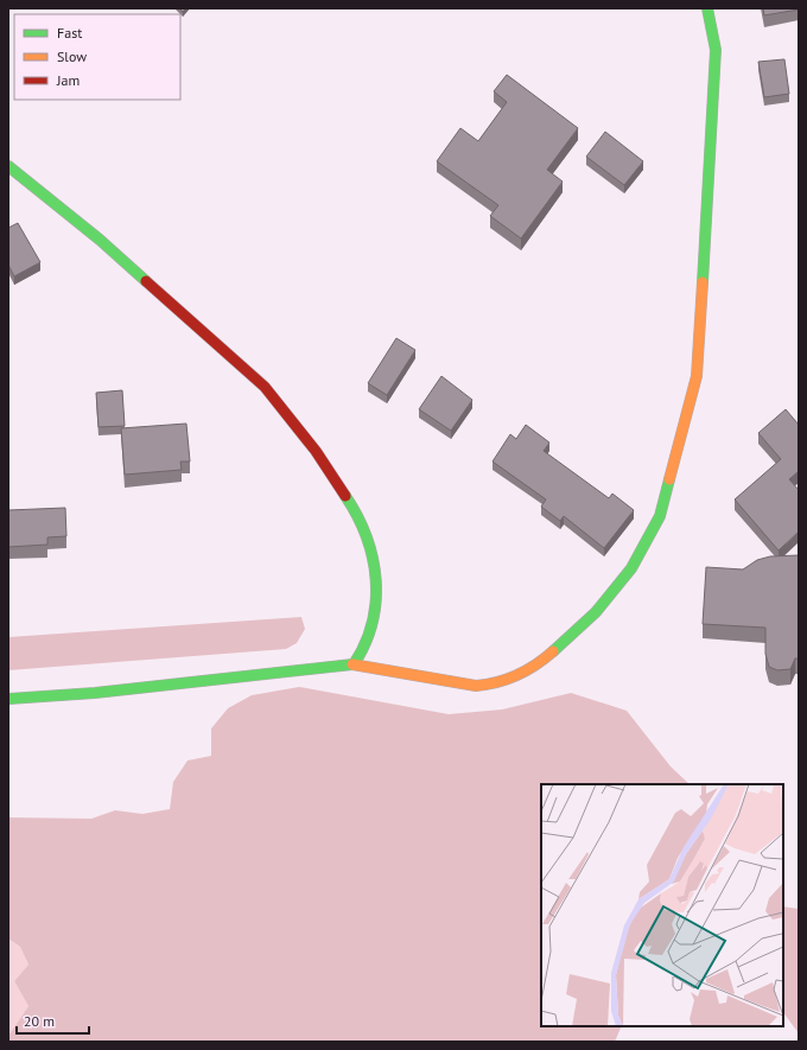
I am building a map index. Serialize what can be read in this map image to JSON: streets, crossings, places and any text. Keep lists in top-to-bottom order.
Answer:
{
  "legend": ["Fast", "Slow", "Jam"],
  "scale_bar": "20 m"
}
